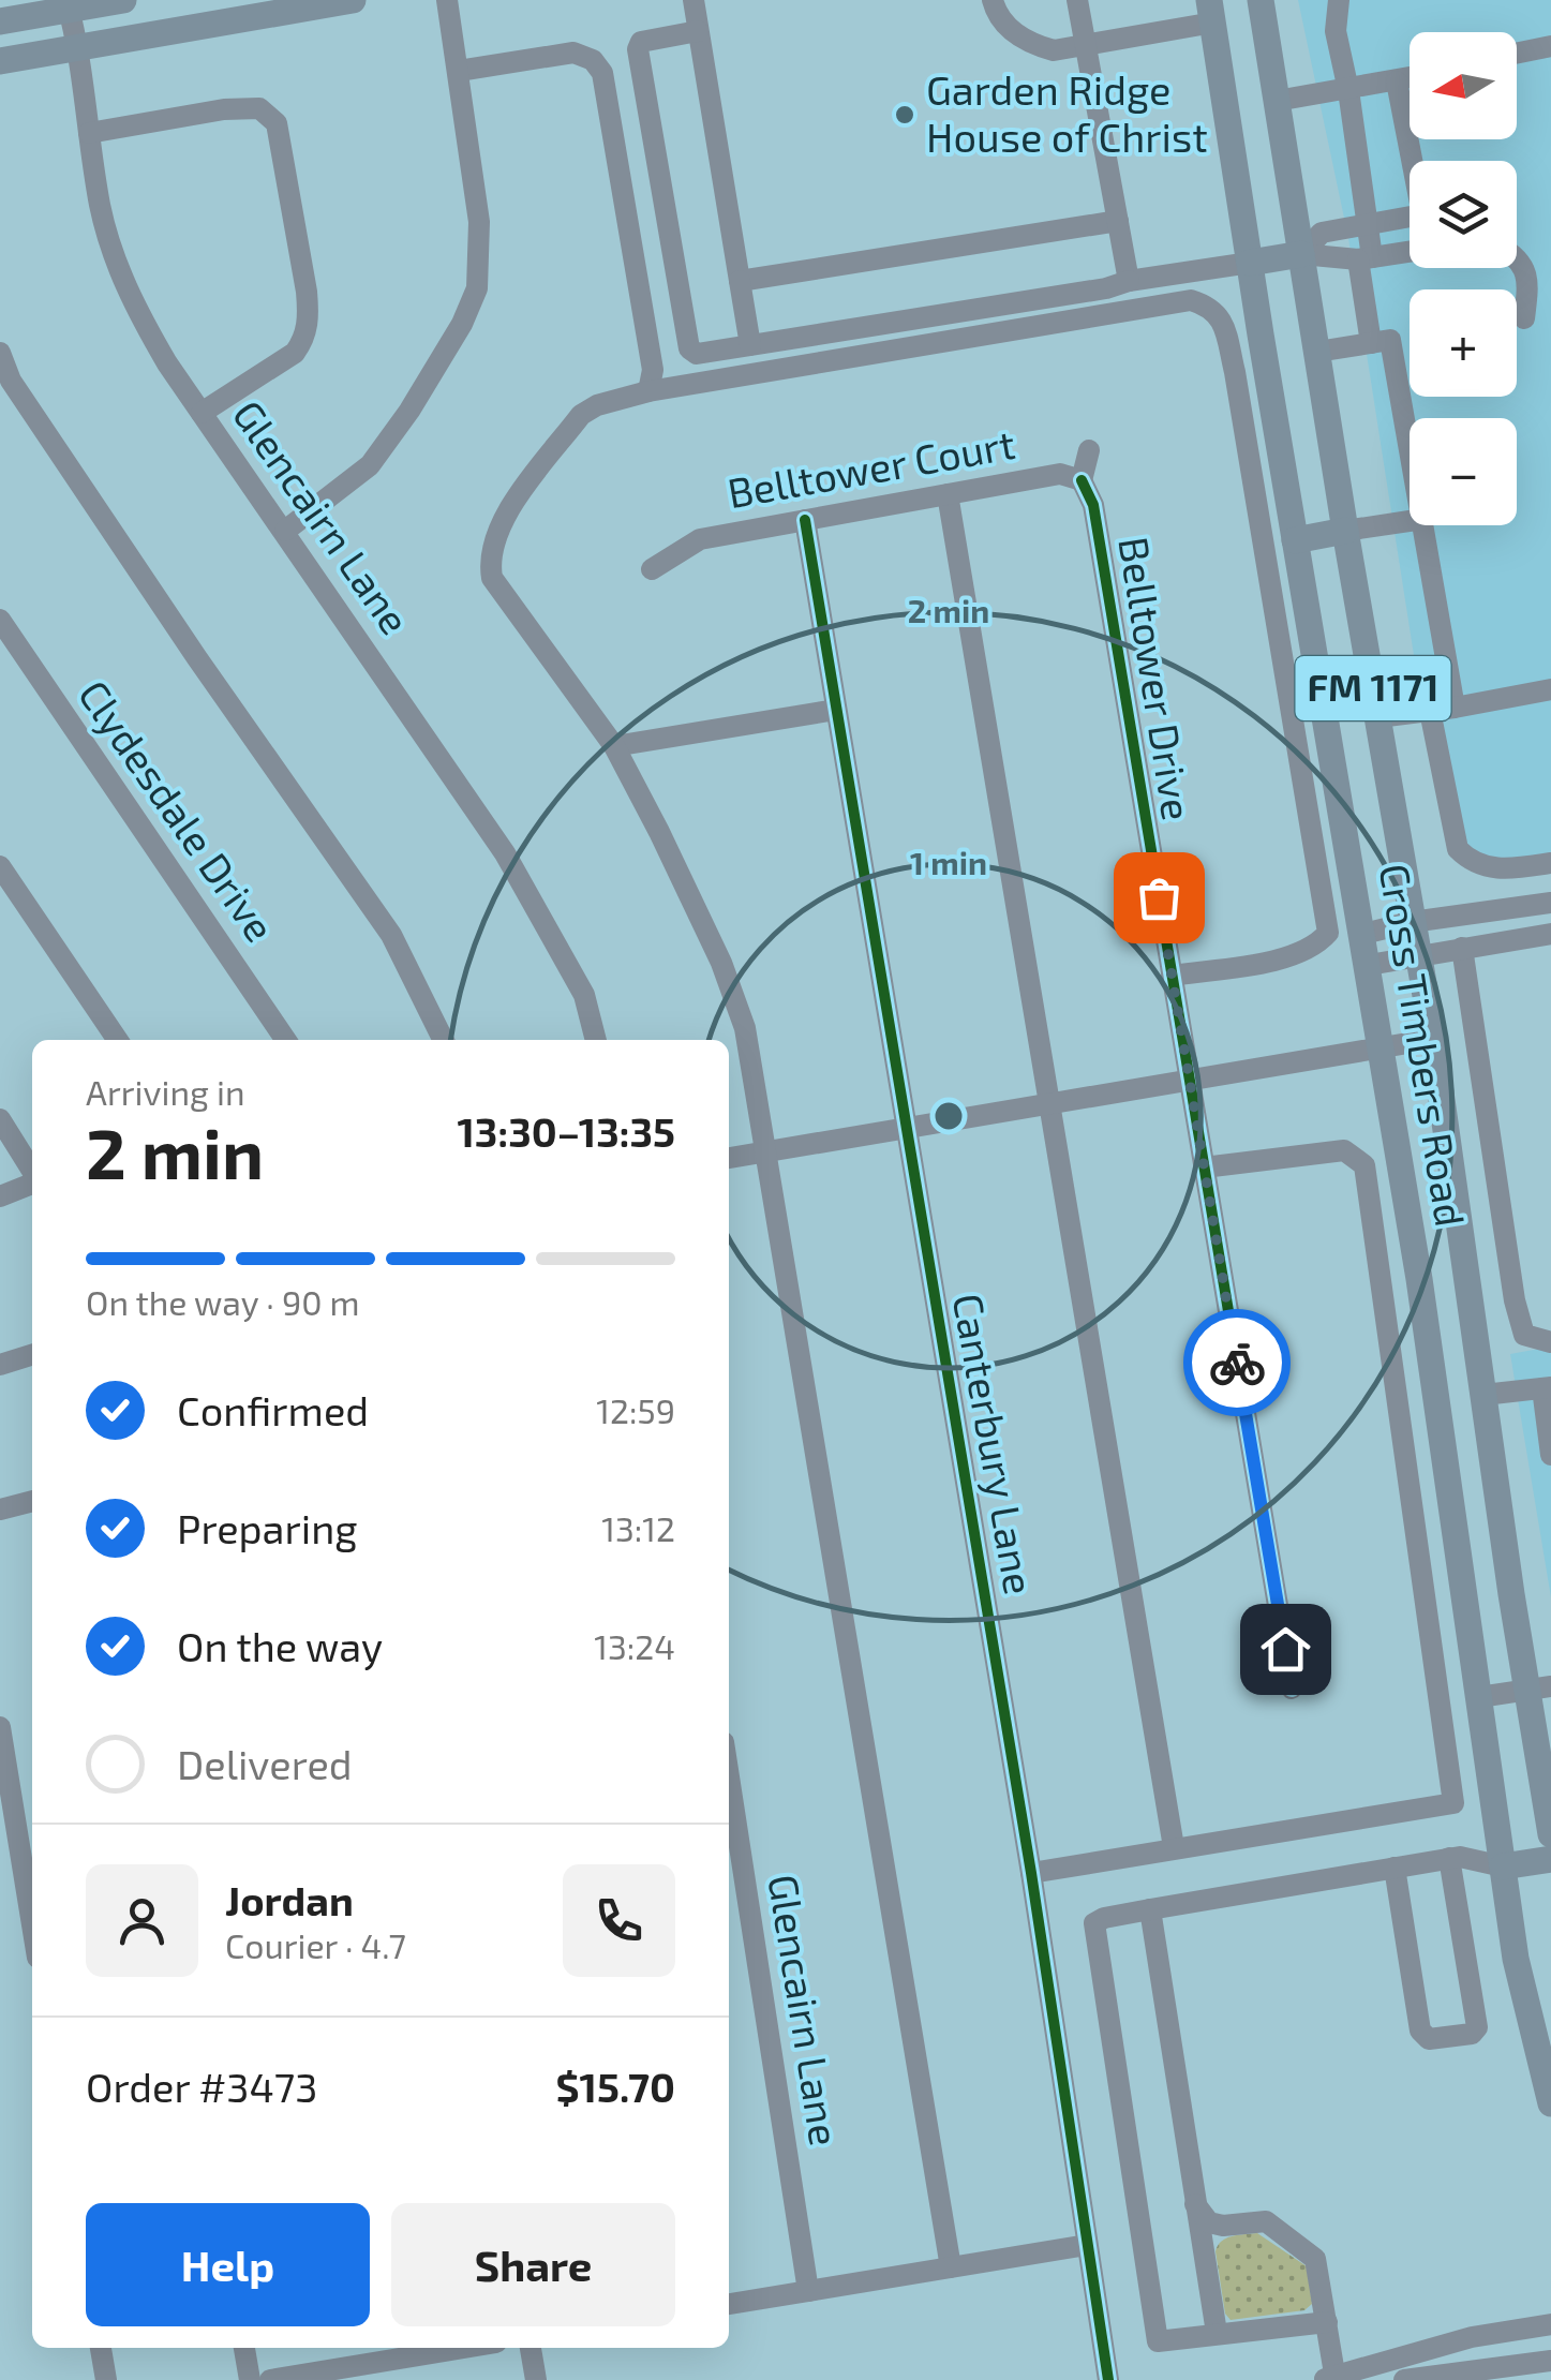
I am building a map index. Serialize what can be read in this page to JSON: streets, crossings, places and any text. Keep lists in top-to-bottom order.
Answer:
{
  "streets": {
    "main road": ["FM 1171", "Cross Timbers Road"],
    "street": [
      "Belltower Court",
      "Glencairn Lane",
      "Belltower Drive",
      "Clydesdale Drive",
      "Canterbury Lane"
    ]
  },
  "crossings": [
    ["Belltower Court", "Belltower Drive"],
    ["Belltower Court", "Canterbury Lane"]
  ],
  "places": ["Garden Ridge House of Christ"],
  "north": "left",
  "page": {
    "map_buttons": ["+", "−"],
    "heading": ["2 min", "Arriving in", "13:30–13:35"],
    "panel": [
      "Jordan",
      "Courier · 4.7",
      "Order #3473",
      "$15.70"
    ],
    "bar": "On the way · 90 m",
    "list": [
      ["Confirmed", "12:59"],
      ["Preparing", "13:12"],
      ["On the way", "13:24"],
      "Delivered"
    ],
    "buttons": ["Help", "Share"]
  },
  "rings": ["2 min", "1 min"]
}
